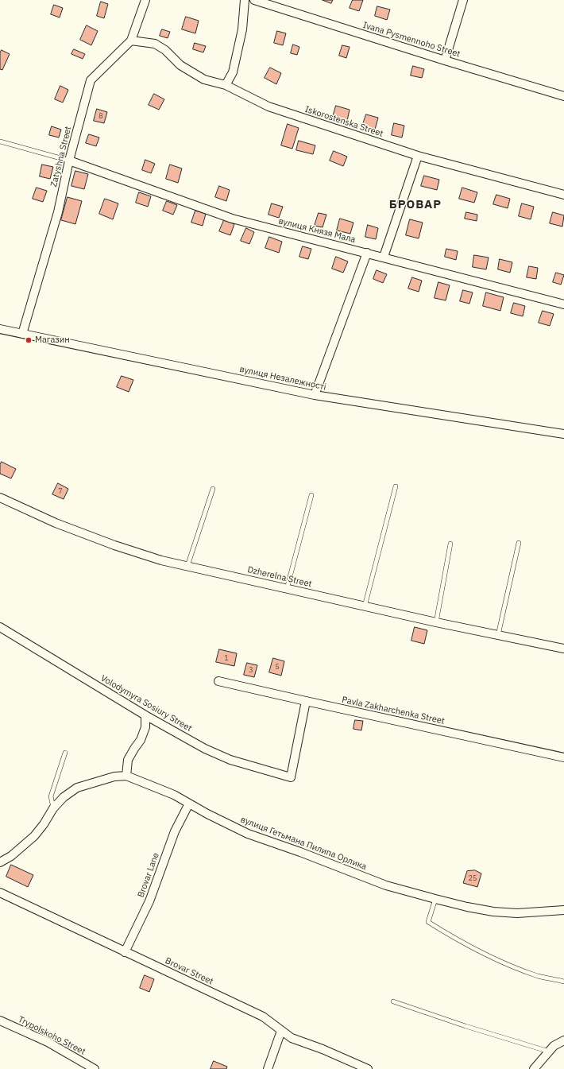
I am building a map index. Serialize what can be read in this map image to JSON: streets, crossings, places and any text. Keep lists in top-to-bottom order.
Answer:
{
  "streets": {
    "street": [
      "Ivana Pysmennoho Street",
      "Iskorostenska Street",
      "Zatyshna Street",
      "вулиця Князя Мала",
      "вулиця Незалежності",
      "Dzherelna Street",
      "Volodymyra Sosiury Street",
      "Pavla Zakharchenka Street",
      "вулиця Гетьмана Пилипа Орлика",
      "Brovar Lane",
      "Brovar Street",
      "Trypolskoho Street"
    ]
  },
  "crossings": [
    ["Iskorostenska Street", "Zatyshna Street"],
    ["Zatyshna Street", "вулиця Князя Мала"],
    ["Zatyshna Street", "вулиця Незалежності"],
    ["Volodymyra Sosiury Street", "Pavla Zakharchenka Street"],
    ["вулиця Гетьмана Пилипа Орлика", "Brovar Lane"],
    ["Brovar Lane", "Brovar Street"]
  ],
  "districts": ["БРОВАР"],
  "places": ["Магазин"],
  "house_numbers": [
    "8",
    "7",
    "1",
    "5",
    "3",
    "25"
  ]
}
